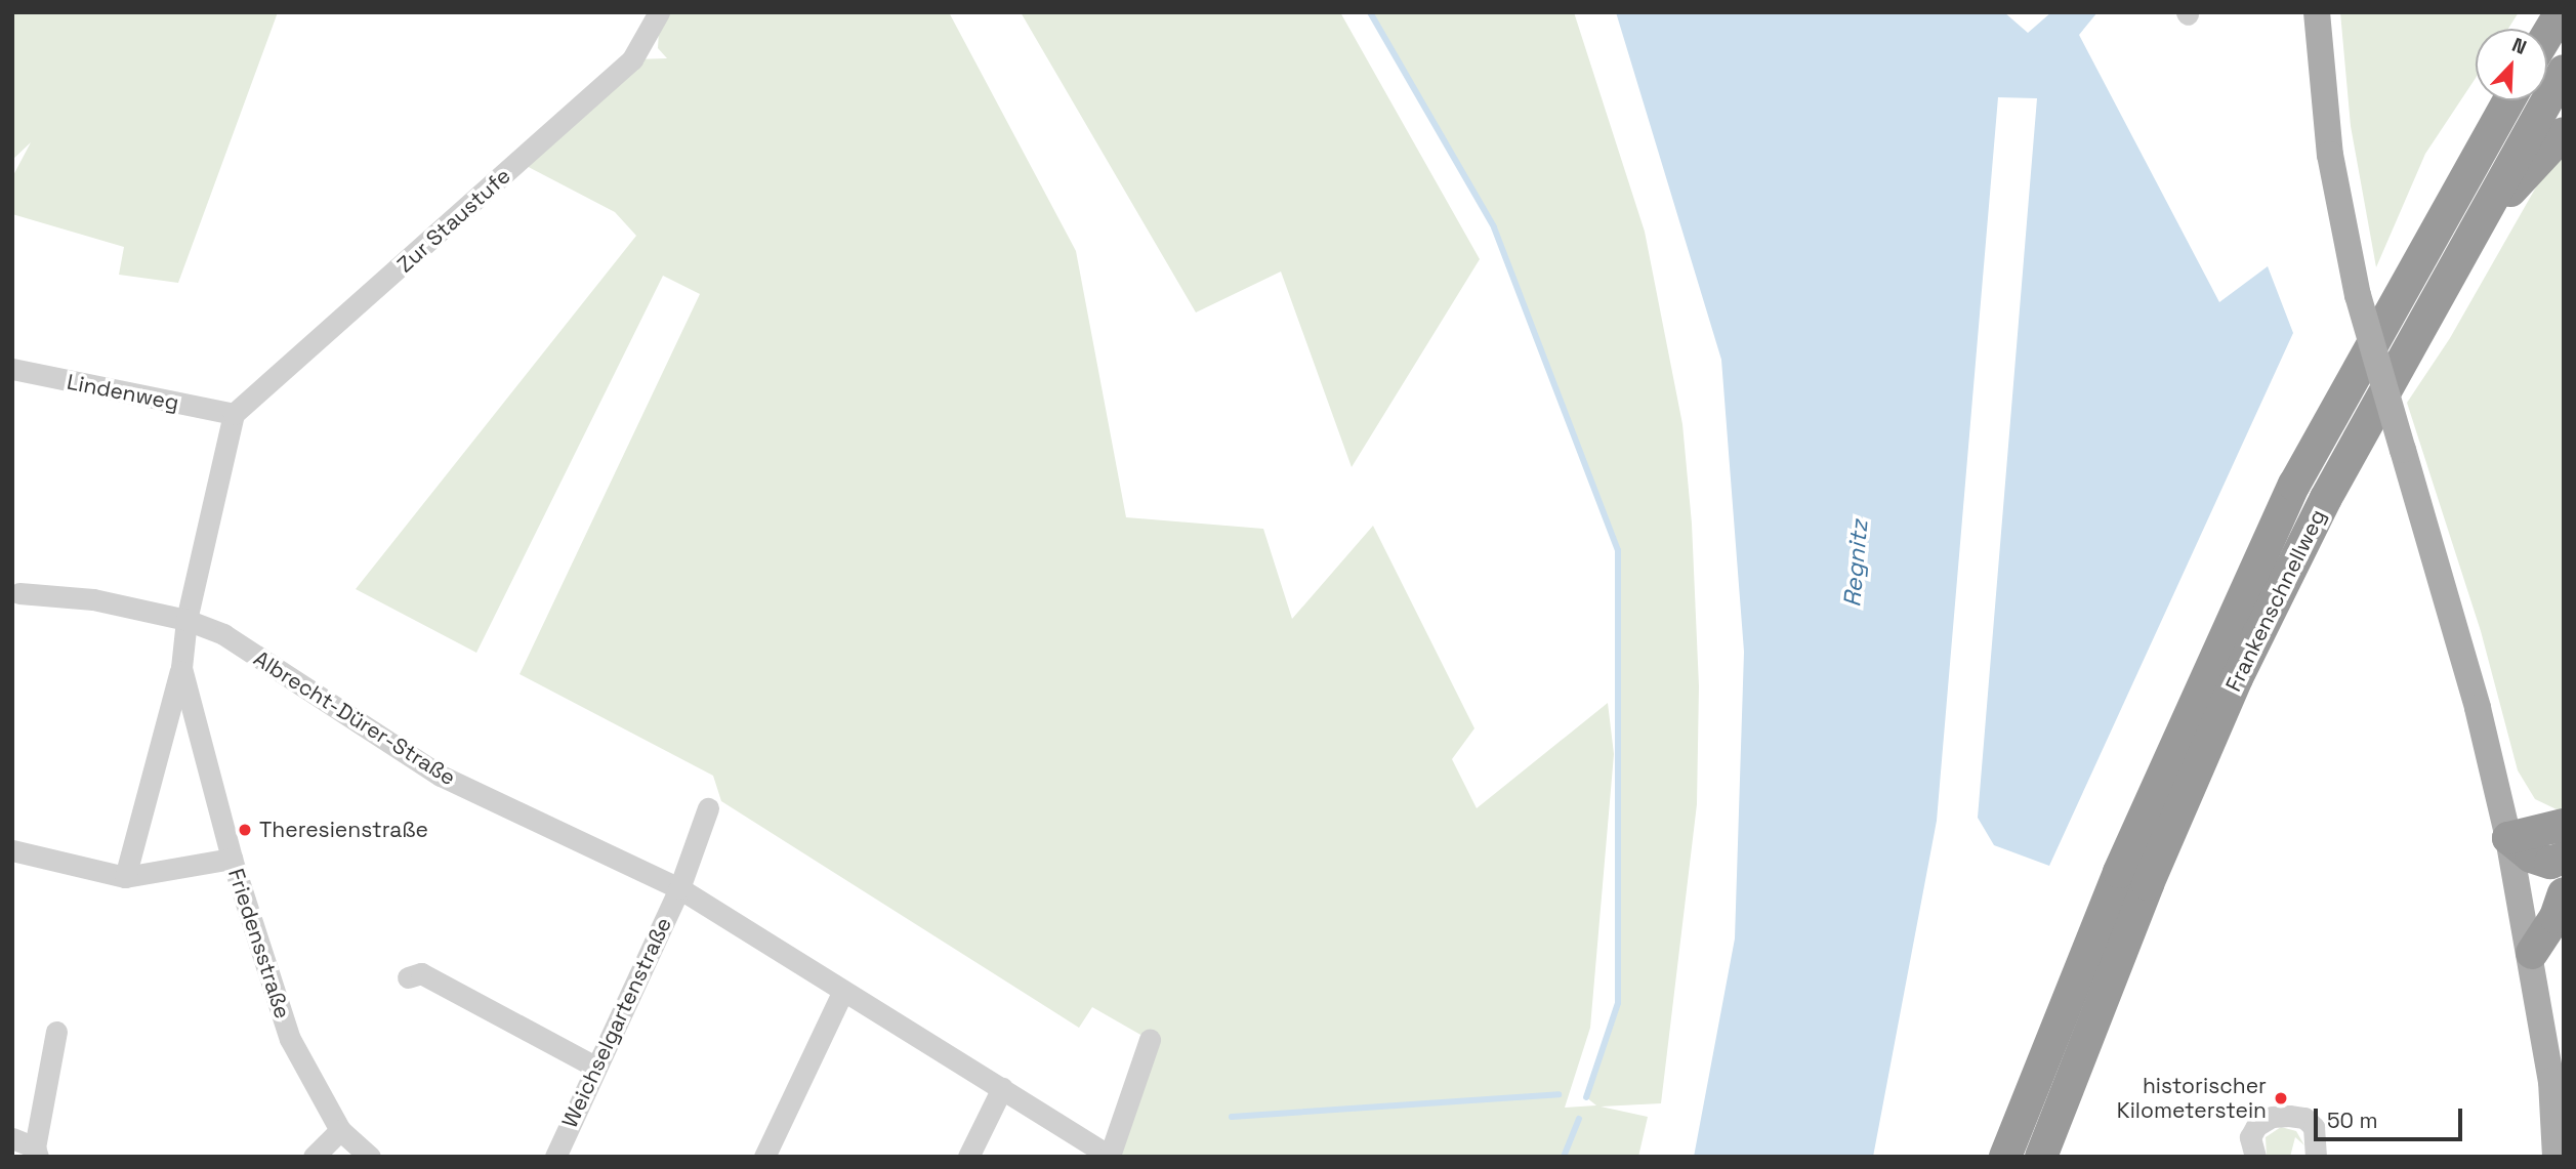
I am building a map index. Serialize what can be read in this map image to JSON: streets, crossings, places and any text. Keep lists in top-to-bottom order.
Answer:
{
  "streets": {
    "highway": ["Frankenschnellweg"],
    "street": [
      "Zur Staustufe",
      "Lindenweg",
      "Albrecht-Dürer-Straße",
      "Friedensstraße",
      "Weichselgartenstraße"
    ]
  },
  "crossings": [
    ["Zur Staustufe", "Lindenweg"],
    ["Zur Staustufe", "Friedensstraße"],
    ["Lindenweg", "Friedensstraße"],
    ["Albrecht-Dürer-Straße", "Friedensstraße"],
    ["Albrecht-Dürer-Straße", "Weichselgartenstraße"]
  ],
  "water": ["Regnitz"],
  "places": ["Theresienstraße", "historischer Kilometerstein"],
  "scale_bar": "50 m",
  "north": "top right"
}
